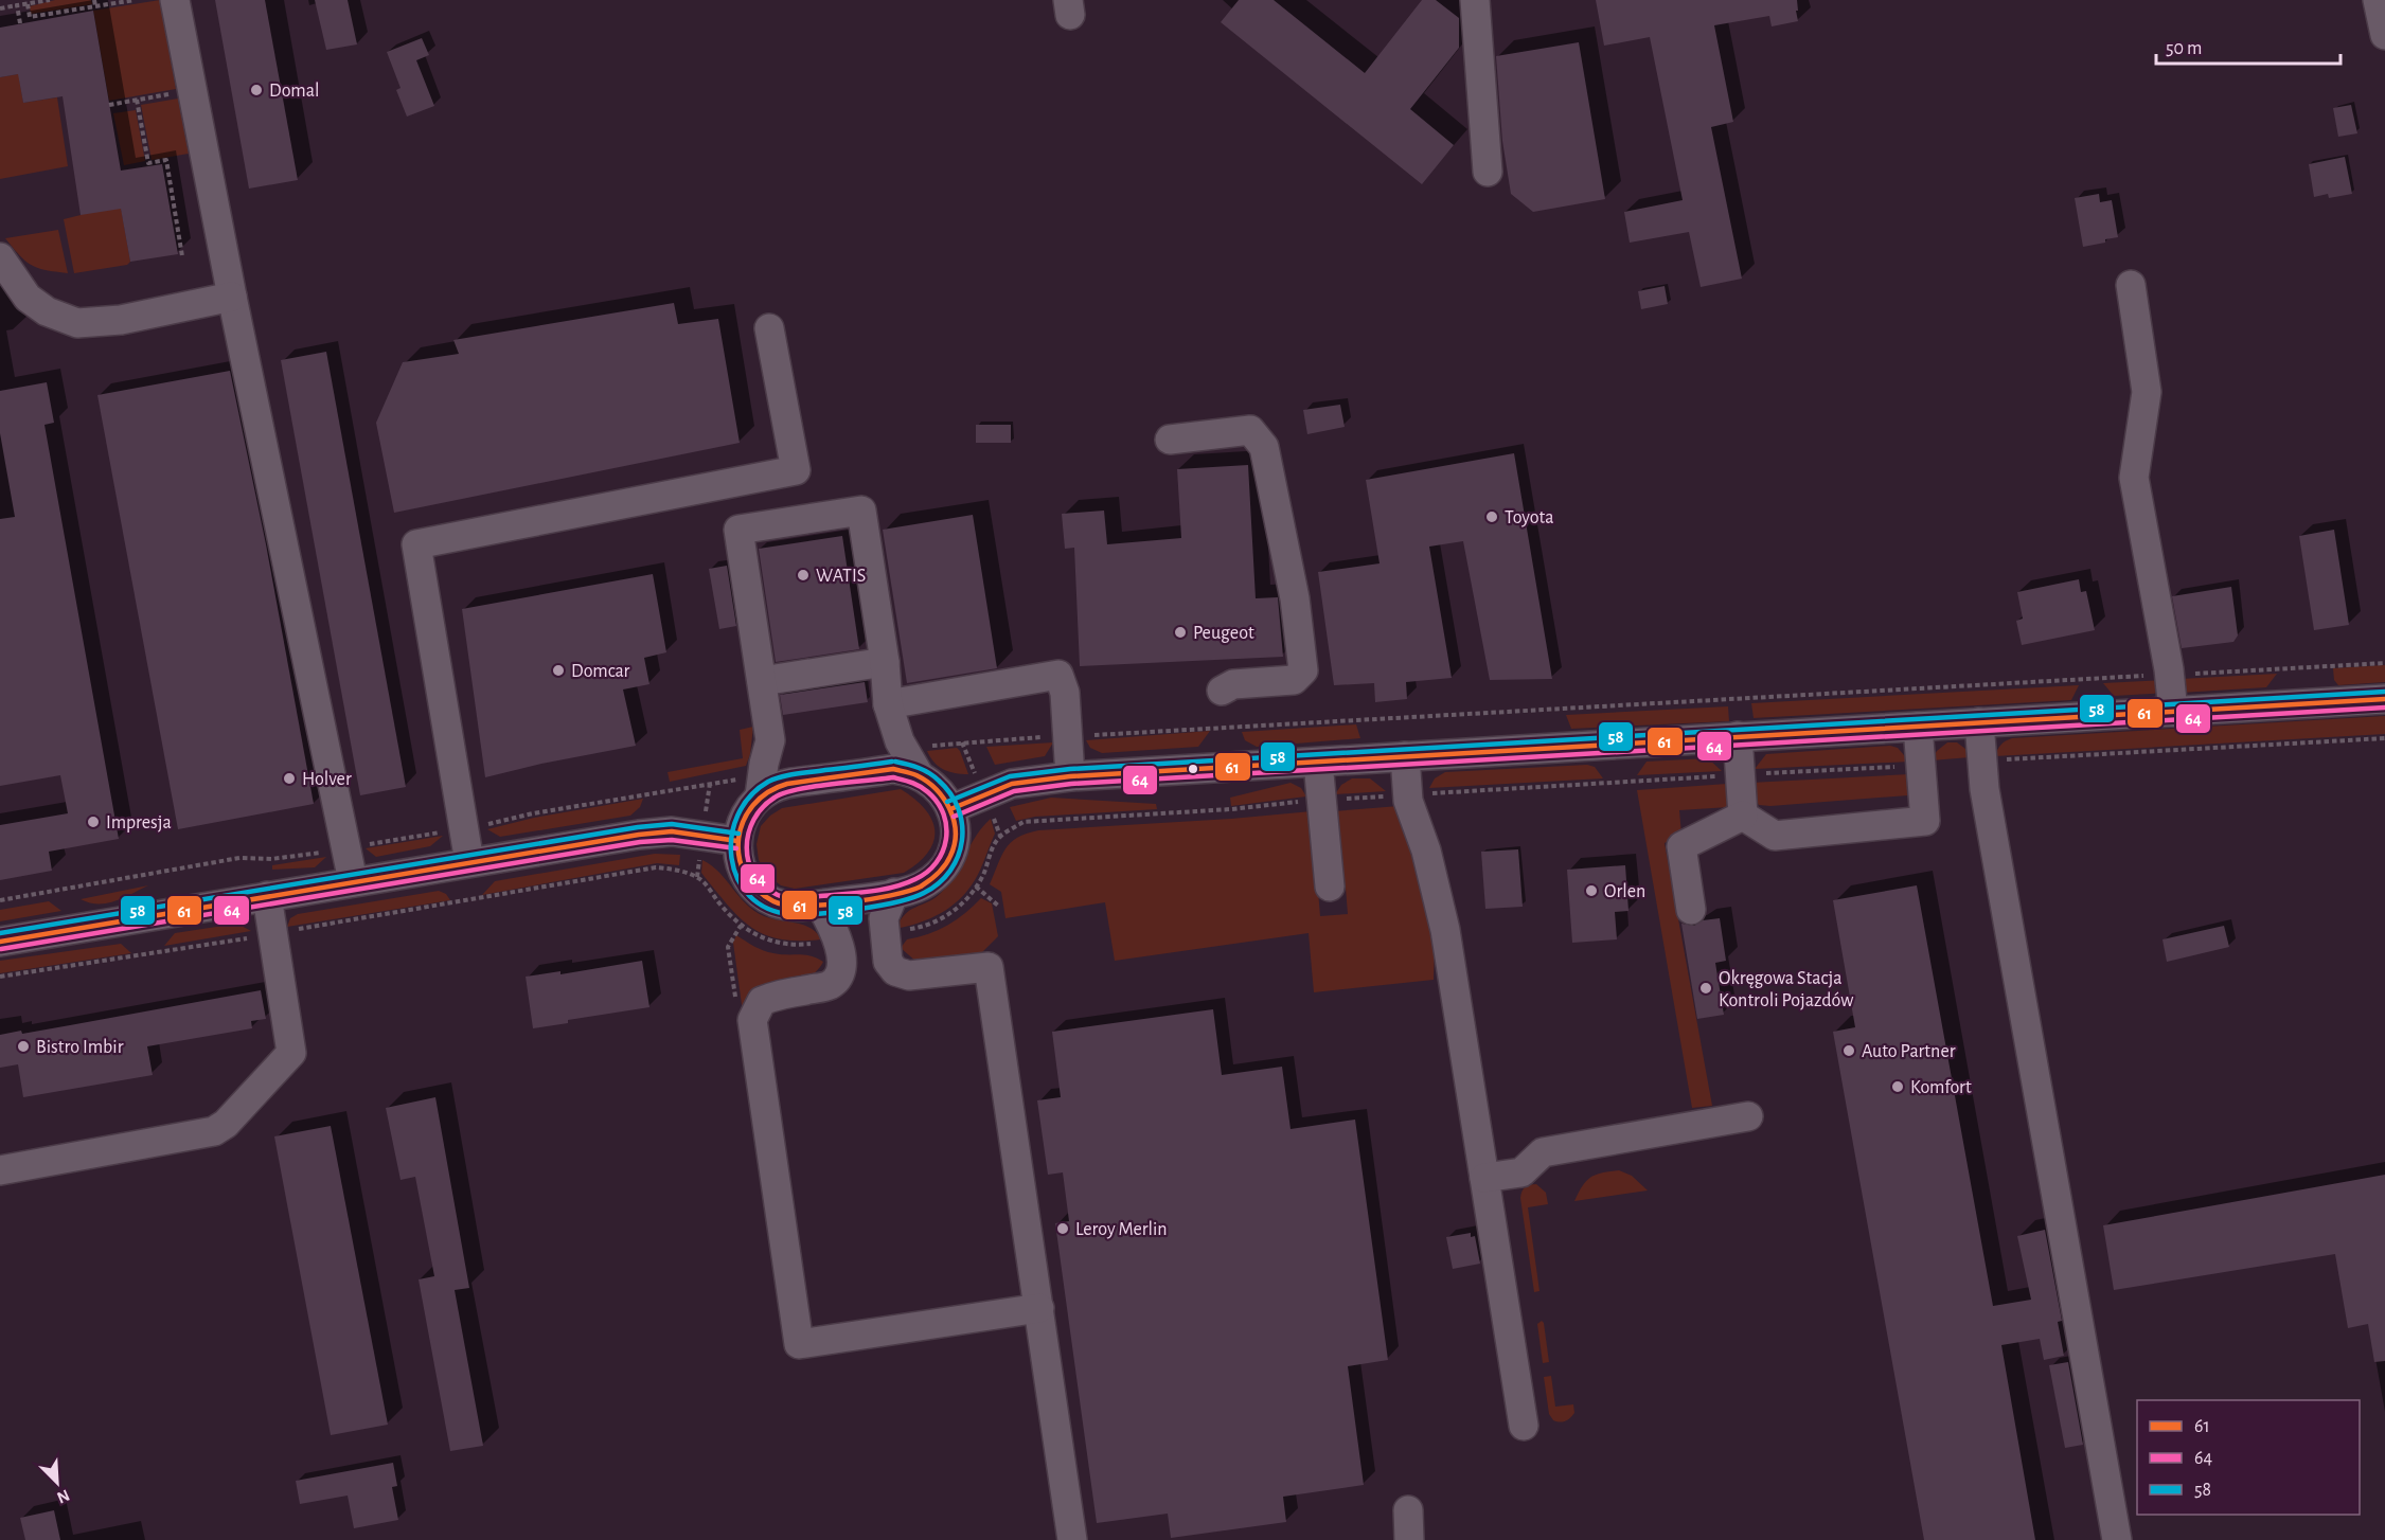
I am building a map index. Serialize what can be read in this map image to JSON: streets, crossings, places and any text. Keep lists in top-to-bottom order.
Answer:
{
  "places": [
    "Domal",
    "Toyota",
    "WATIS",
    "Peugeot",
    "Domcar",
    "Holver",
    "Impresja",
    "Orlen",
    "Okręgowa Stacja Kontroli Pojazdów",
    "Bistro Imbir",
    "Auto Partner",
    "Komfort",
    "Leroy Merlin"
  ],
  "lines": ["transit line 58", "transit line 61", "transit line 64"],
  "legend": ["61", "64", "58"],
  "scale_bar": "50 m",
  "north": "bottom right"
}
